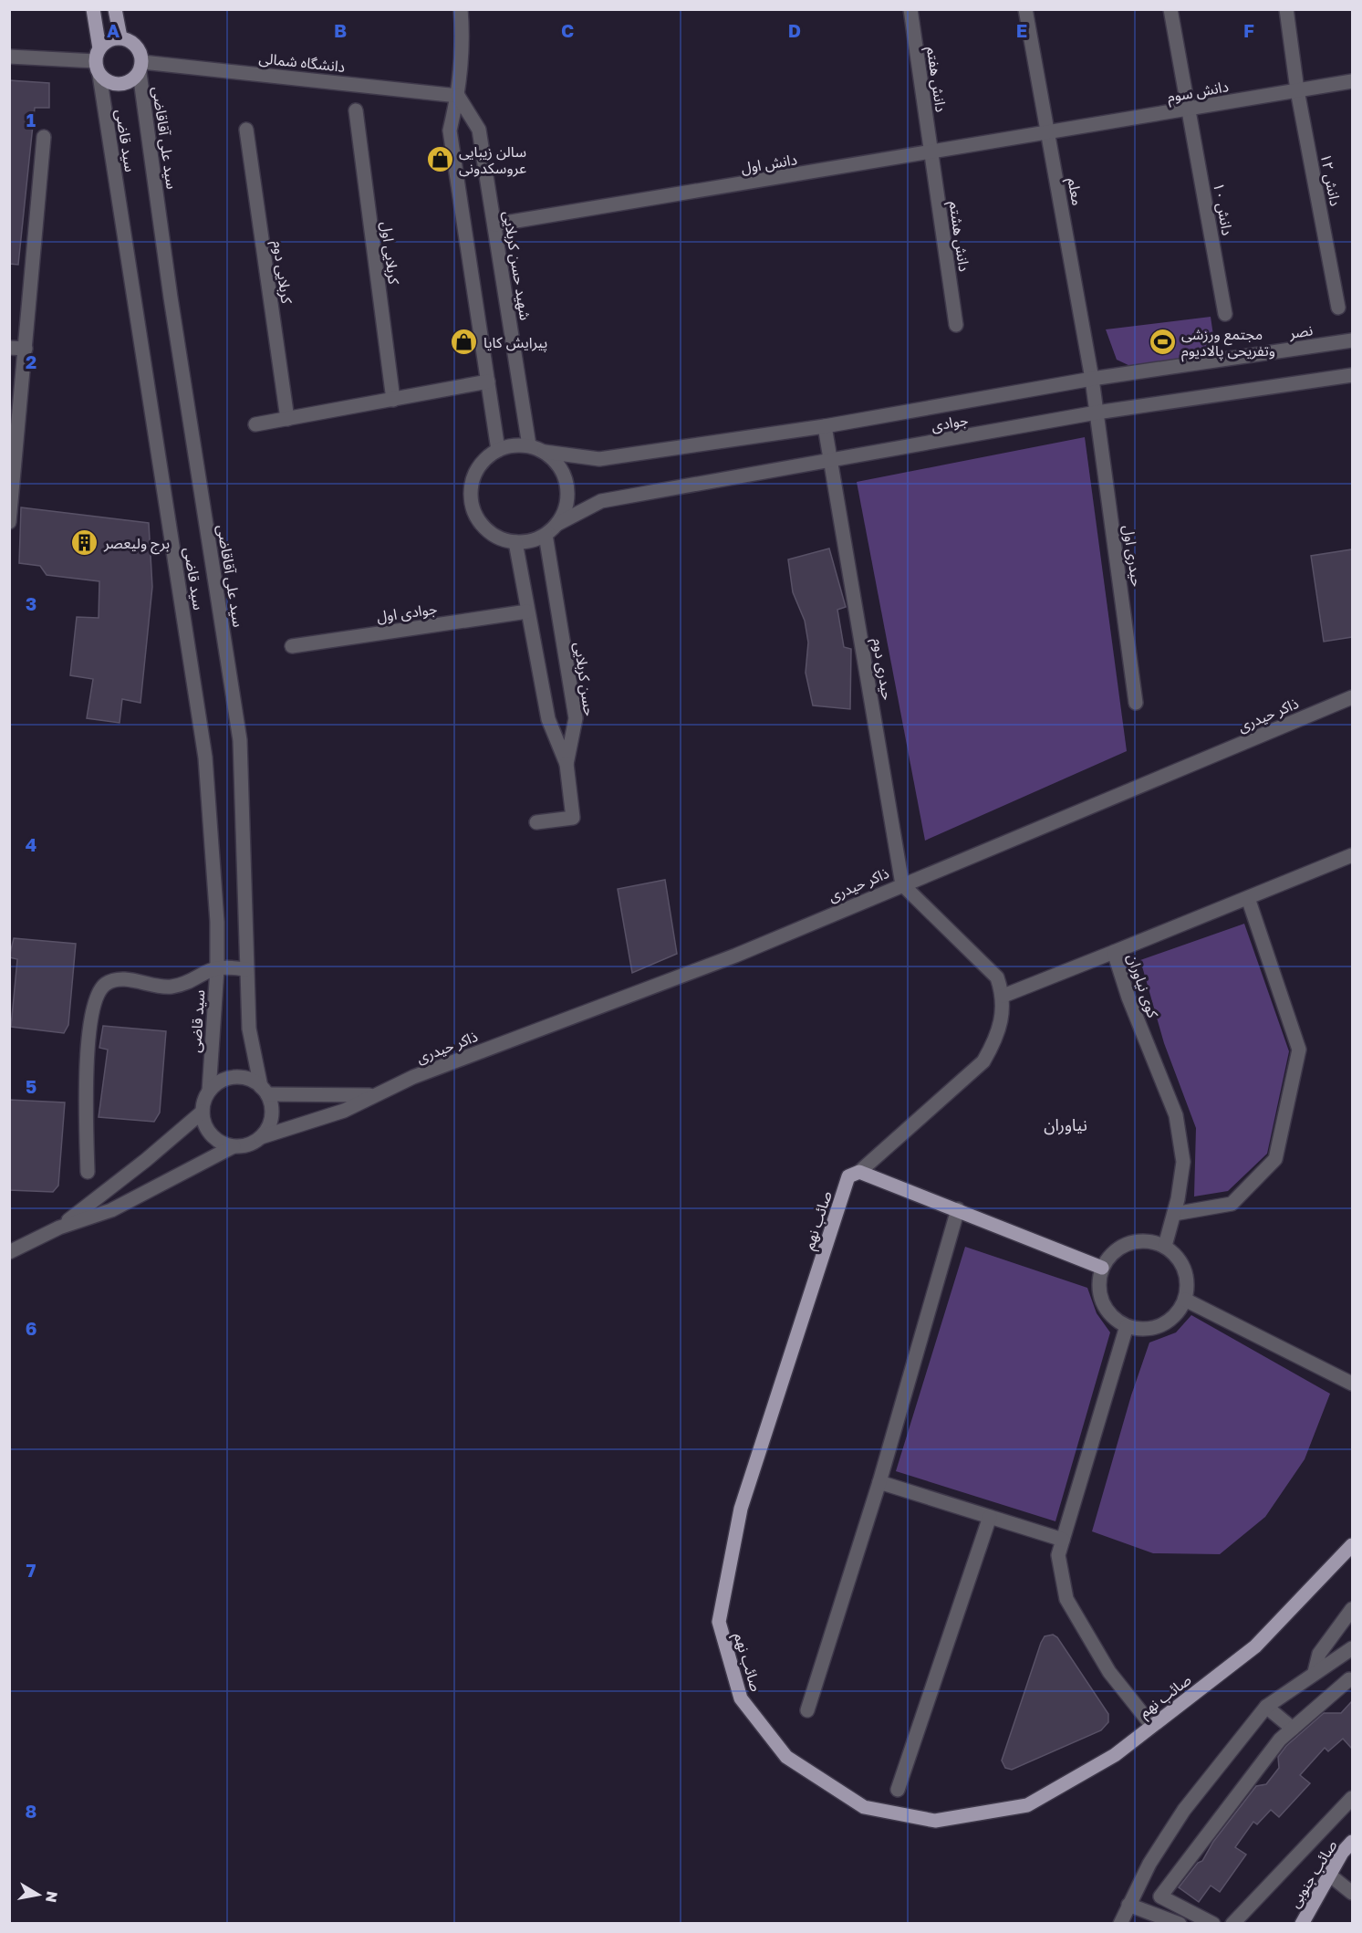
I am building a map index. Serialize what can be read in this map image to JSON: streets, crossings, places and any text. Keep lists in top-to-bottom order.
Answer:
{
  "streets": {
    "main road": ["صائب نهم", "صائب جنوبی"],
    "street": [
      "دانشگاه شمالی",
      "دانش هفتم",
      "دانش سوم",
      "سید علی آقاقاضی",
      "سید قاضی",
      "دانش اول",
      "دانش ۱۲",
      "معلم",
      "دانش ۱۰",
      "دانش هشتم",
      "کربلایی اول",
      "شهید حسن کربلایی",
      "کربلایی دوم",
      "نصر",
      "جوادی",
      "حیدری اول",
      "جوادی اول",
      "حیدری دوم",
      "حسن کربلایی",
      "ذاکر حیدری",
      "کوی نیاوران"
    ]
  },
  "crossings": [
    ["دانشگاه شمالی", "سید علی آقاقاضی"],
    ["دانشگاه شمالی", "سید قاضی"],
    ["دانشگاه شمالی", "شهید حسن کربلایی"],
    ["دانش هفتم", "دانش اول"],
    ["دانش هفتم", "دانش هشتم"],
    ["دانش سوم", "دانش اول"],
    ["دانش سوم", "دانش ۱۲"],
    ["دانش سوم", "معلم"],
    ["دانش سوم", "دانش ۱۰"],
    ["سید علی آقاقاضی", "سید قاضی"],
    ["سید علی آقاقاضی", "ذاکر حیدری"],
    ["سید قاضی", "ذاکر حیدری"],
    ["دانش اول", "معلم"],
    ["دانش اول", "دانش هشتم"],
    ["دانش اول", "شهید حسن کربلایی"],
    ["معلم", "نصر"],
    ["معلم", "جوادی"],
    ["معلم", "حیدری اول"],
    ["شهید حسن کربلایی", "جوادی"],
    ["شهید حسن کربلایی", "حسن کربلایی"],
    ["نصر", "جوادی"],
    ["جوادی", "حیدری اول"],
    ["جوادی", "حیدری دوم"],
    ["جوادی", "حسن کربلایی"],
    ["حیدری دوم", "ذاکر حیدری"]
  ],
  "districts": ["نیاوران"],
  "places": {
    "shop": ["سالن زیبایی عروسکدونی", "پیرایش کایا"],
    "sports": ["مجتمع ورزشی وتفریحی پالادیوم"],
    "building": ["برج ولیعصر"]
  },
  "north": "right",
  "grid": {
    "columns": [
      "A",
      "B",
      "C",
      "D",
      "E",
      "F"
    ],
    "rows": [
      "1",
      "2",
      "3",
      "4",
      "5",
      "6",
      "7",
      "8"
    ]
  }
}
